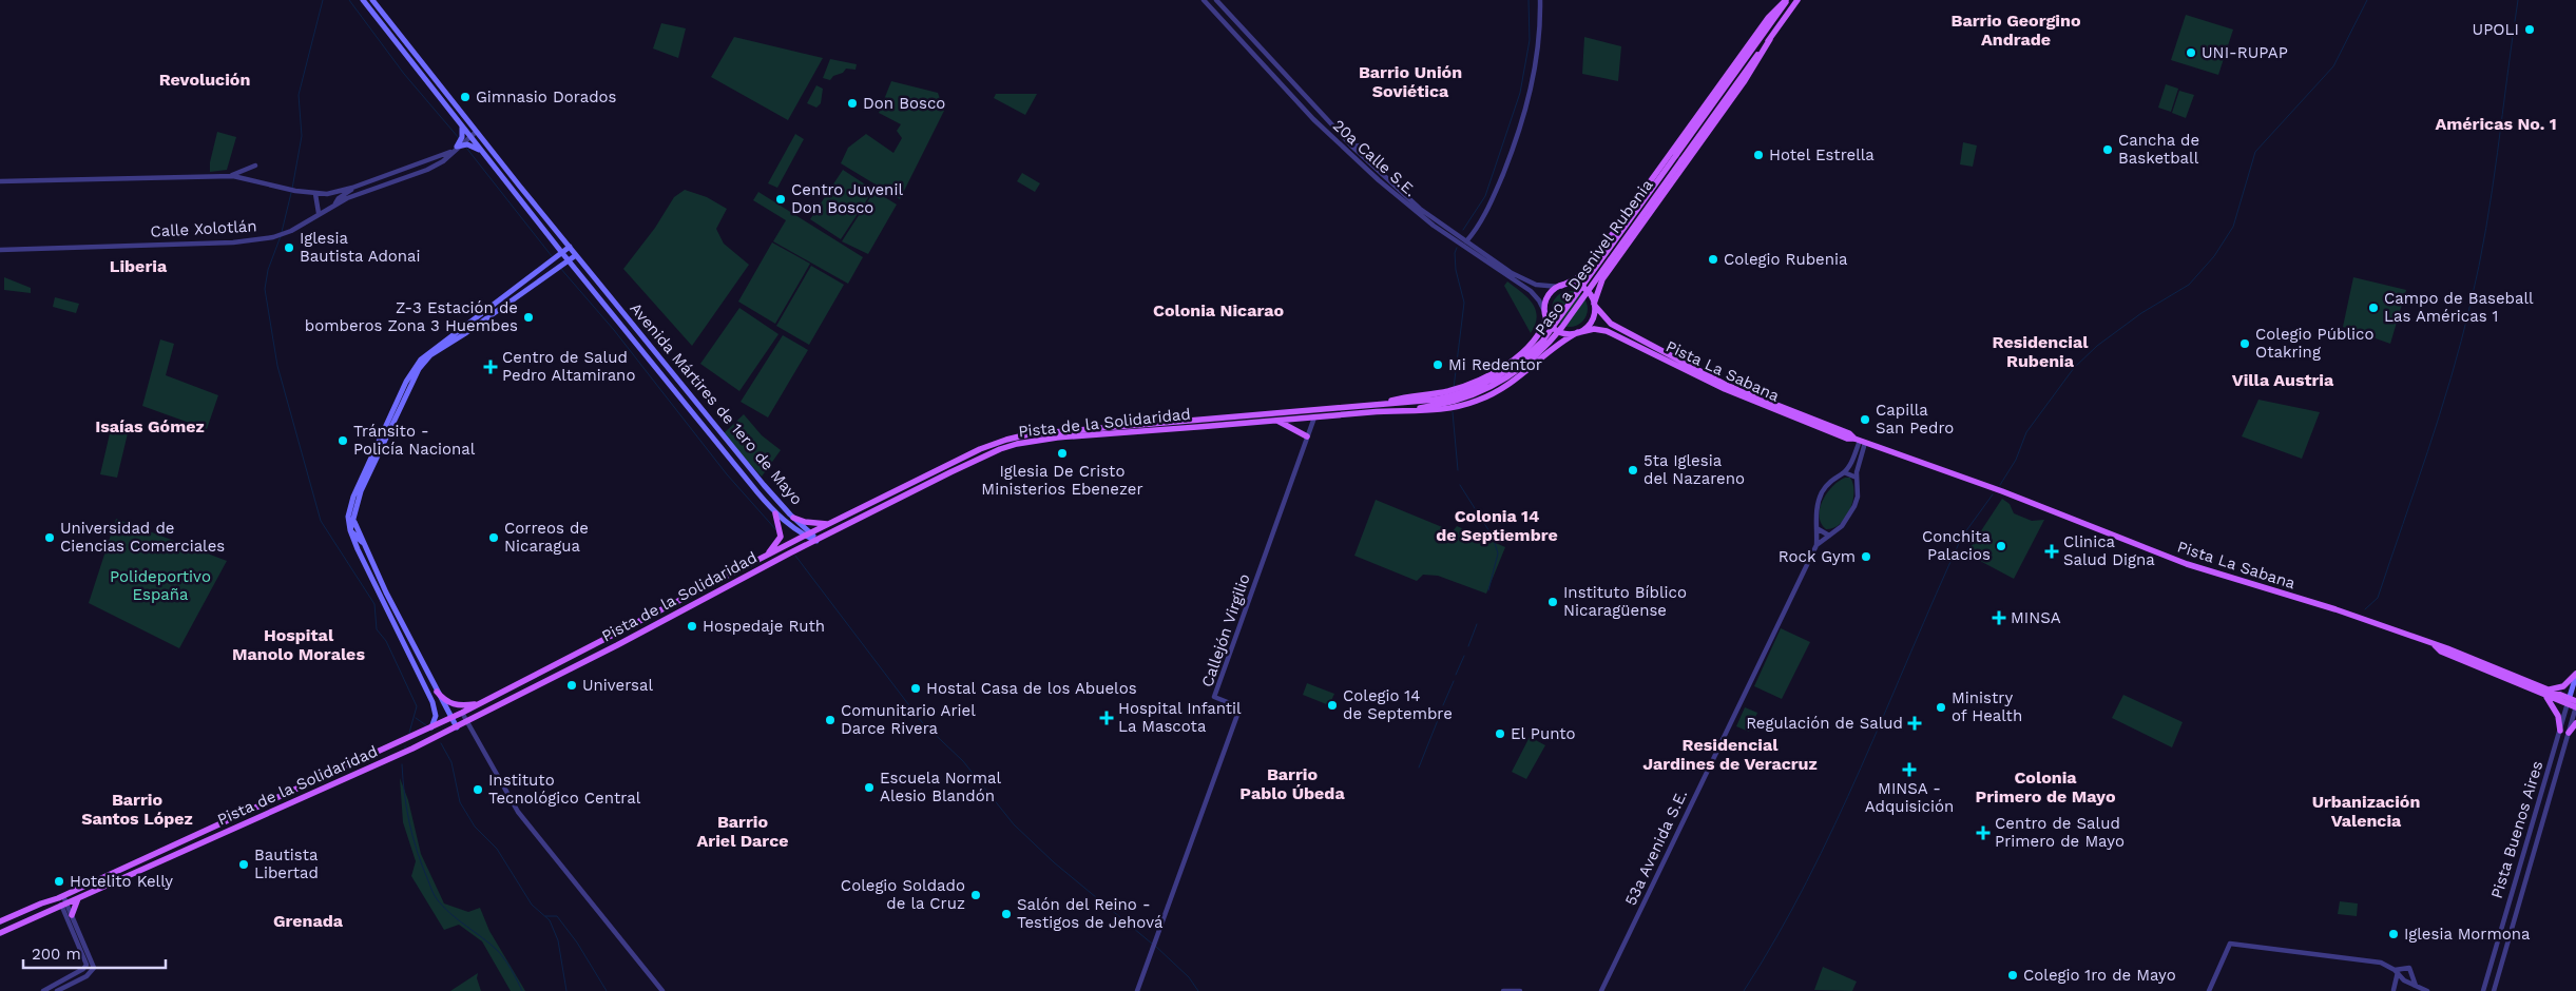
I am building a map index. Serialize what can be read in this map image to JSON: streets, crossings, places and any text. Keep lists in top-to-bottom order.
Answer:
{
  "streets": {
    "main road": [
      "Paso a Desnivel Rubenia",
      "Pista La Sabana",
      "Avenida Mártires de 1ero de Mayo",
      "Pista de la Solidaridad",
      "Pista Buenos Aires"
    ],
    "street": [
      "20a Calle S.E.",
      "Calle Xolotlán",
      "Callejón Virgilio",
      "53a Avenida S.E."
    ]
  },
  "crossings": [
    ["20a Calle S.E.", "Pista La Sabana"],
    ["20a Calle S.E.", "Pista de la Solidaridad"],
    ["Calle Xolotlán", "Avenida Mártires de 1ero de Mayo"],
    ["Paso a Desnivel Rubenia", "Pista de la Solidaridad"],
    ["Pista La Sabana", "Pista de la Solidaridad"],
    ["Pista La Sabana", "Pista Buenos Aires"],
    ["Pista La Sabana", "53a Avenida S.E."],
    ["Avenida Mártires de 1ero de Mayo", "Pista de la Solidaridad"],
    ["Pista de la Solidaridad", "Callejón Virgilio"]
  ],
  "districts": [
    "Barrio Georgino Andrade",
    "Barrio Unión Soviética",
    "Revolución",
    "Américas No. 1",
    "Liberia",
    "Colonia Nicarao",
    "Residencial Rubenia",
    "Villa Austria",
    "Isaías Gómez",
    "Colonia 14 de Septiembre",
    "Hospital Manolo Morales",
    "Residencial Jardines de Veracruz",
    "Barrio Pablo Úbeda",
    "Colonia Primero de Mayo",
    "Barrio Santos López",
    "Urbanización Valencia",
    "Barrio Ariel Darce",
    "Grenada"
  ],
  "parks": ["Polideportivo España"],
  "places": {
    "other": [
      "UPOLI",
      "UNI-RUPAP",
      "Gimnasio Dorados",
      "Don Bosco",
      "Cancha de Basketball",
      "Hotel Estrella",
      "Centro Juvenil Don Bosco",
      "Iglesia Bautista Adonai",
      "Colegio Rubenia",
      "Campo de Baseball Las Américas 1",
      "Z-3 Estación de bomberos Zona 3 Huembes",
      "Colegio Público Otakring",
      "Mi Redentor",
      "Capilla San Pedro",
      "Tránsito - Policía Nacional",
      "Iglesia De Cristo Ministerios Ebenezer",
      "5ta Iglesia del Nazareno",
      "Universidad de Ciencias Comerciales",
      "Correos de Nicaragua",
      "Conchita Palacios",
      "Rock Gym",
      "Instituto Bíblico Nicaragüense",
      "Hospedaje Ruth",
      "Universal",
      "Hostal Casa de los Abuelos",
      "Colegio 14 de Septembre",
      "Ministry of Health",
      "Comunitario Ariel Darce Rivera",
      "El Punto",
      "Escuela Normal Alesio Blandón",
      "Instituto Tecnológico Central",
      "Bautista Libertad",
      "Hotelito Kelly",
      "Colegio Soldado de la Cruz",
      "Salón del Reino - Testigos de Jehová",
      "Iglesia Mormona",
      "Colegio 1ro de Mayo"
    ],
    "health": [
      "Centro de Salud Pedro Altamirano",
      "Clinica Salud Digna",
      "MINSA",
      "Hospital Infantil La Mascota",
      "Regulación de Salud",
      "MINSA - Adquisición",
      "Centro de Salud Primero de Mayo"
    ]
  },
  "scale_bar": "200 m"
}
